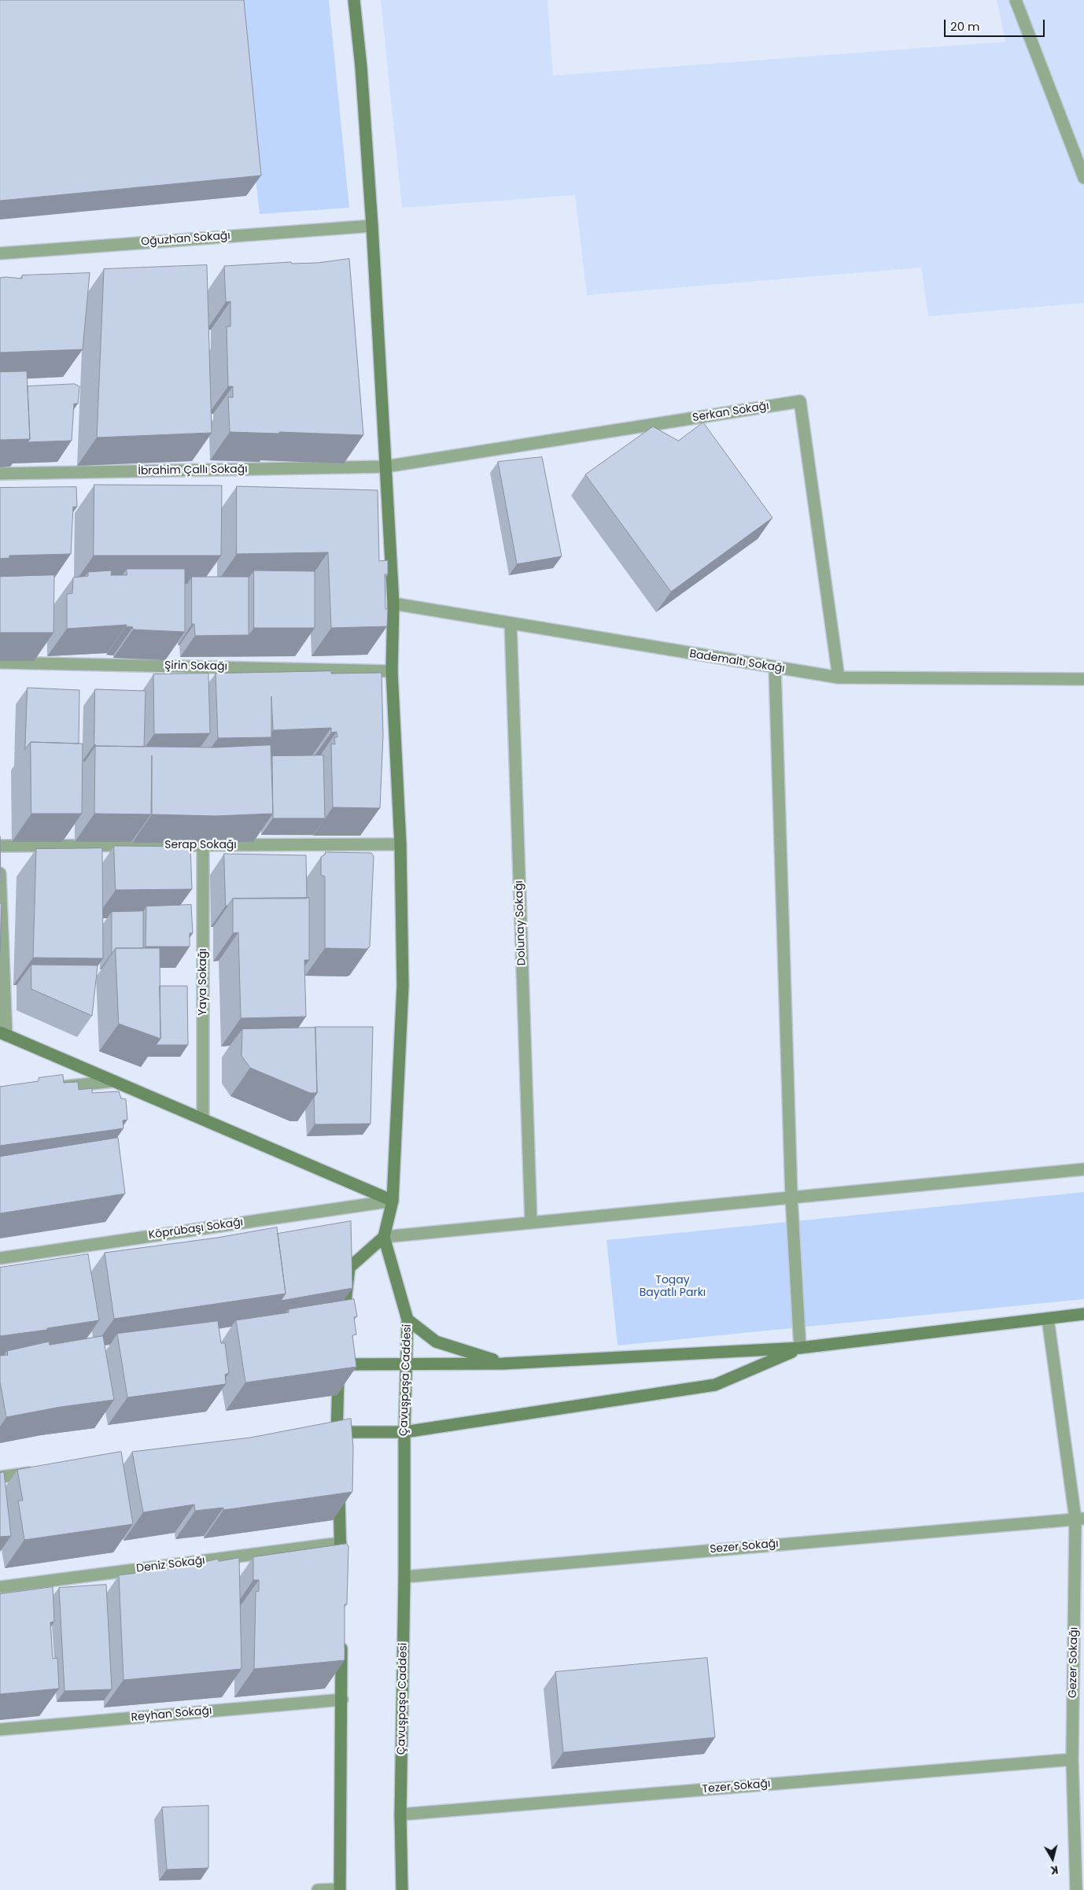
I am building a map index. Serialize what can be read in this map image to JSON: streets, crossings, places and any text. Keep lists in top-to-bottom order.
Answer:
{
  "streets": {
    "street": [
      "Oğuzhan Sokağı",
      "Serkan Sokağı",
      "İbrahim Çallı Sokağı",
      "Bademaltı Sokağı",
      "Şirin Sokağı",
      "Serap Sokağı",
      "Dolunay Sokağı",
      "Yaya Sokağı",
      "Köprübaşı Sokağı",
      "Çavuşpaşa Caddesi",
      "Sezer Sokağı",
      "Deniz Sokağı",
      "Gezer Sokağı",
      "Reyhan Sokağı",
      "Tezer Sokağı"
    ]
  },
  "crossings": [
    ["Serkan Sokağı", "İbrahim Çallı Sokağı"],
    ["Serkan Sokağı", "Bademaltı Sokağı"],
    ["Bademaltı Sokağı", "Dolunay Sokağı"],
    ["Serap Sokağı", "Yaya Sokağı"],
    ["Çavuşpaşa Caddesi", "Sezer Sokağı"],
    ["Çavuşpaşa Caddesi", "Tezer Sokağı"],
    ["Sezer Sokağı", "Gezer Sokağı"],
    ["Gezer Sokağı", "Tezer Sokağı"]
  ],
  "parks": ["Togay Bayatlı Parkı"],
  "scale_bar": "20 m",
  "north": "bottom"
}
